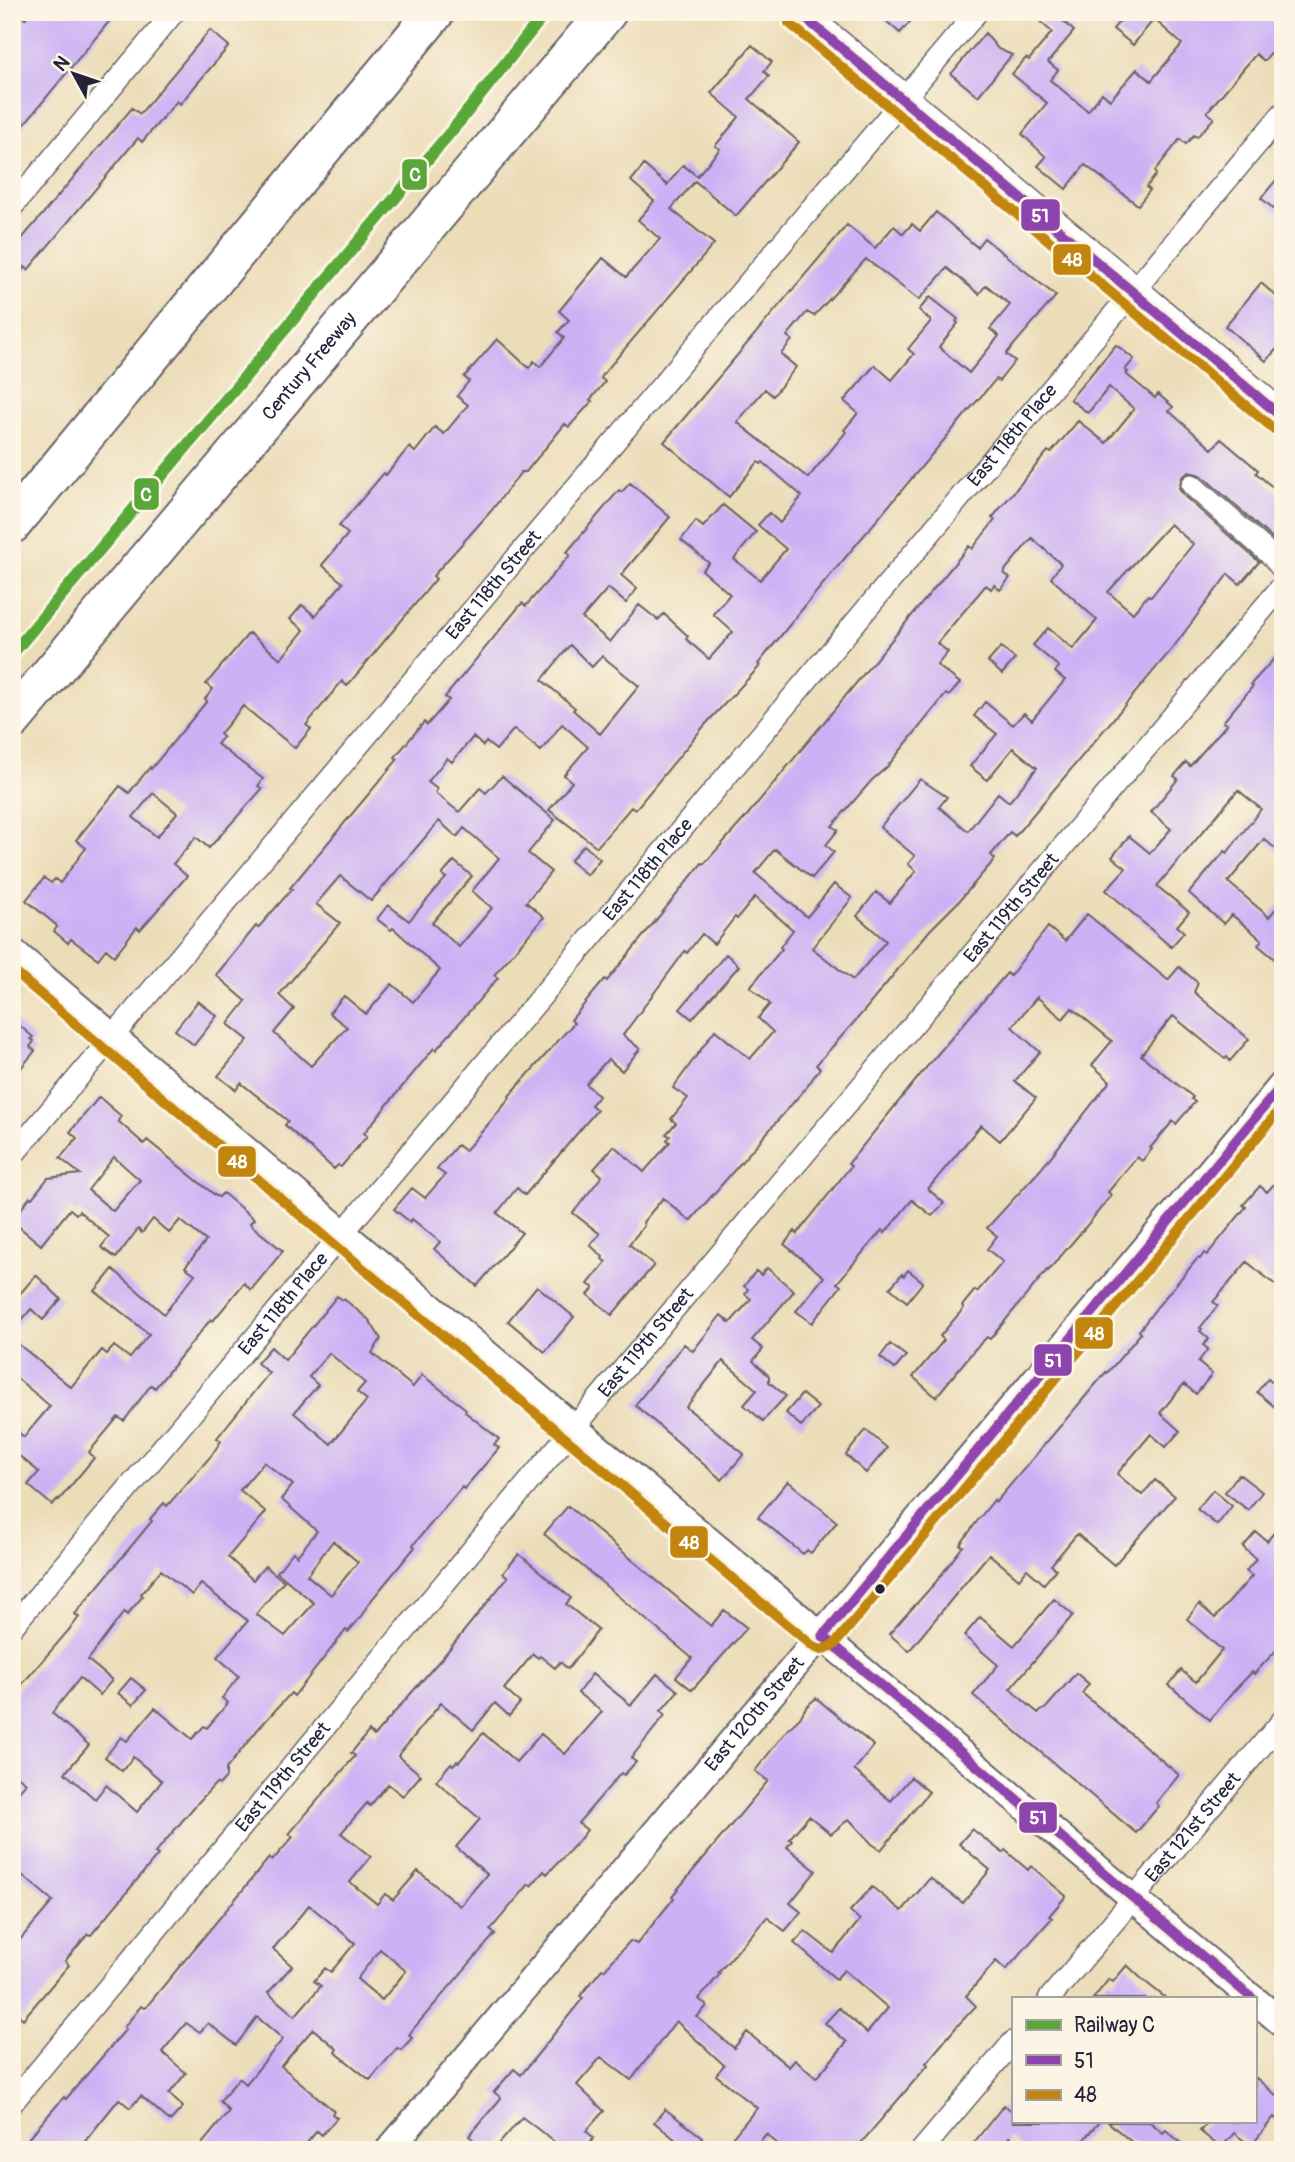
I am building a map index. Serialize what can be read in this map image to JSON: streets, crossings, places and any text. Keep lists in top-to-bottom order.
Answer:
{
  "streets": {
    "highway": ["Century Freeway"],
    "street": [
      "East 118th Place",
      "East 118th Street",
      "East 119th Street",
      "East 120th Street",
      "East 121st Street"
    ]
  },
  "lines": ["rail line C", "transit line 51", "transit line 48"],
  "legend": ["Railway C", "51", "48"],
  "north": "top left"
}
